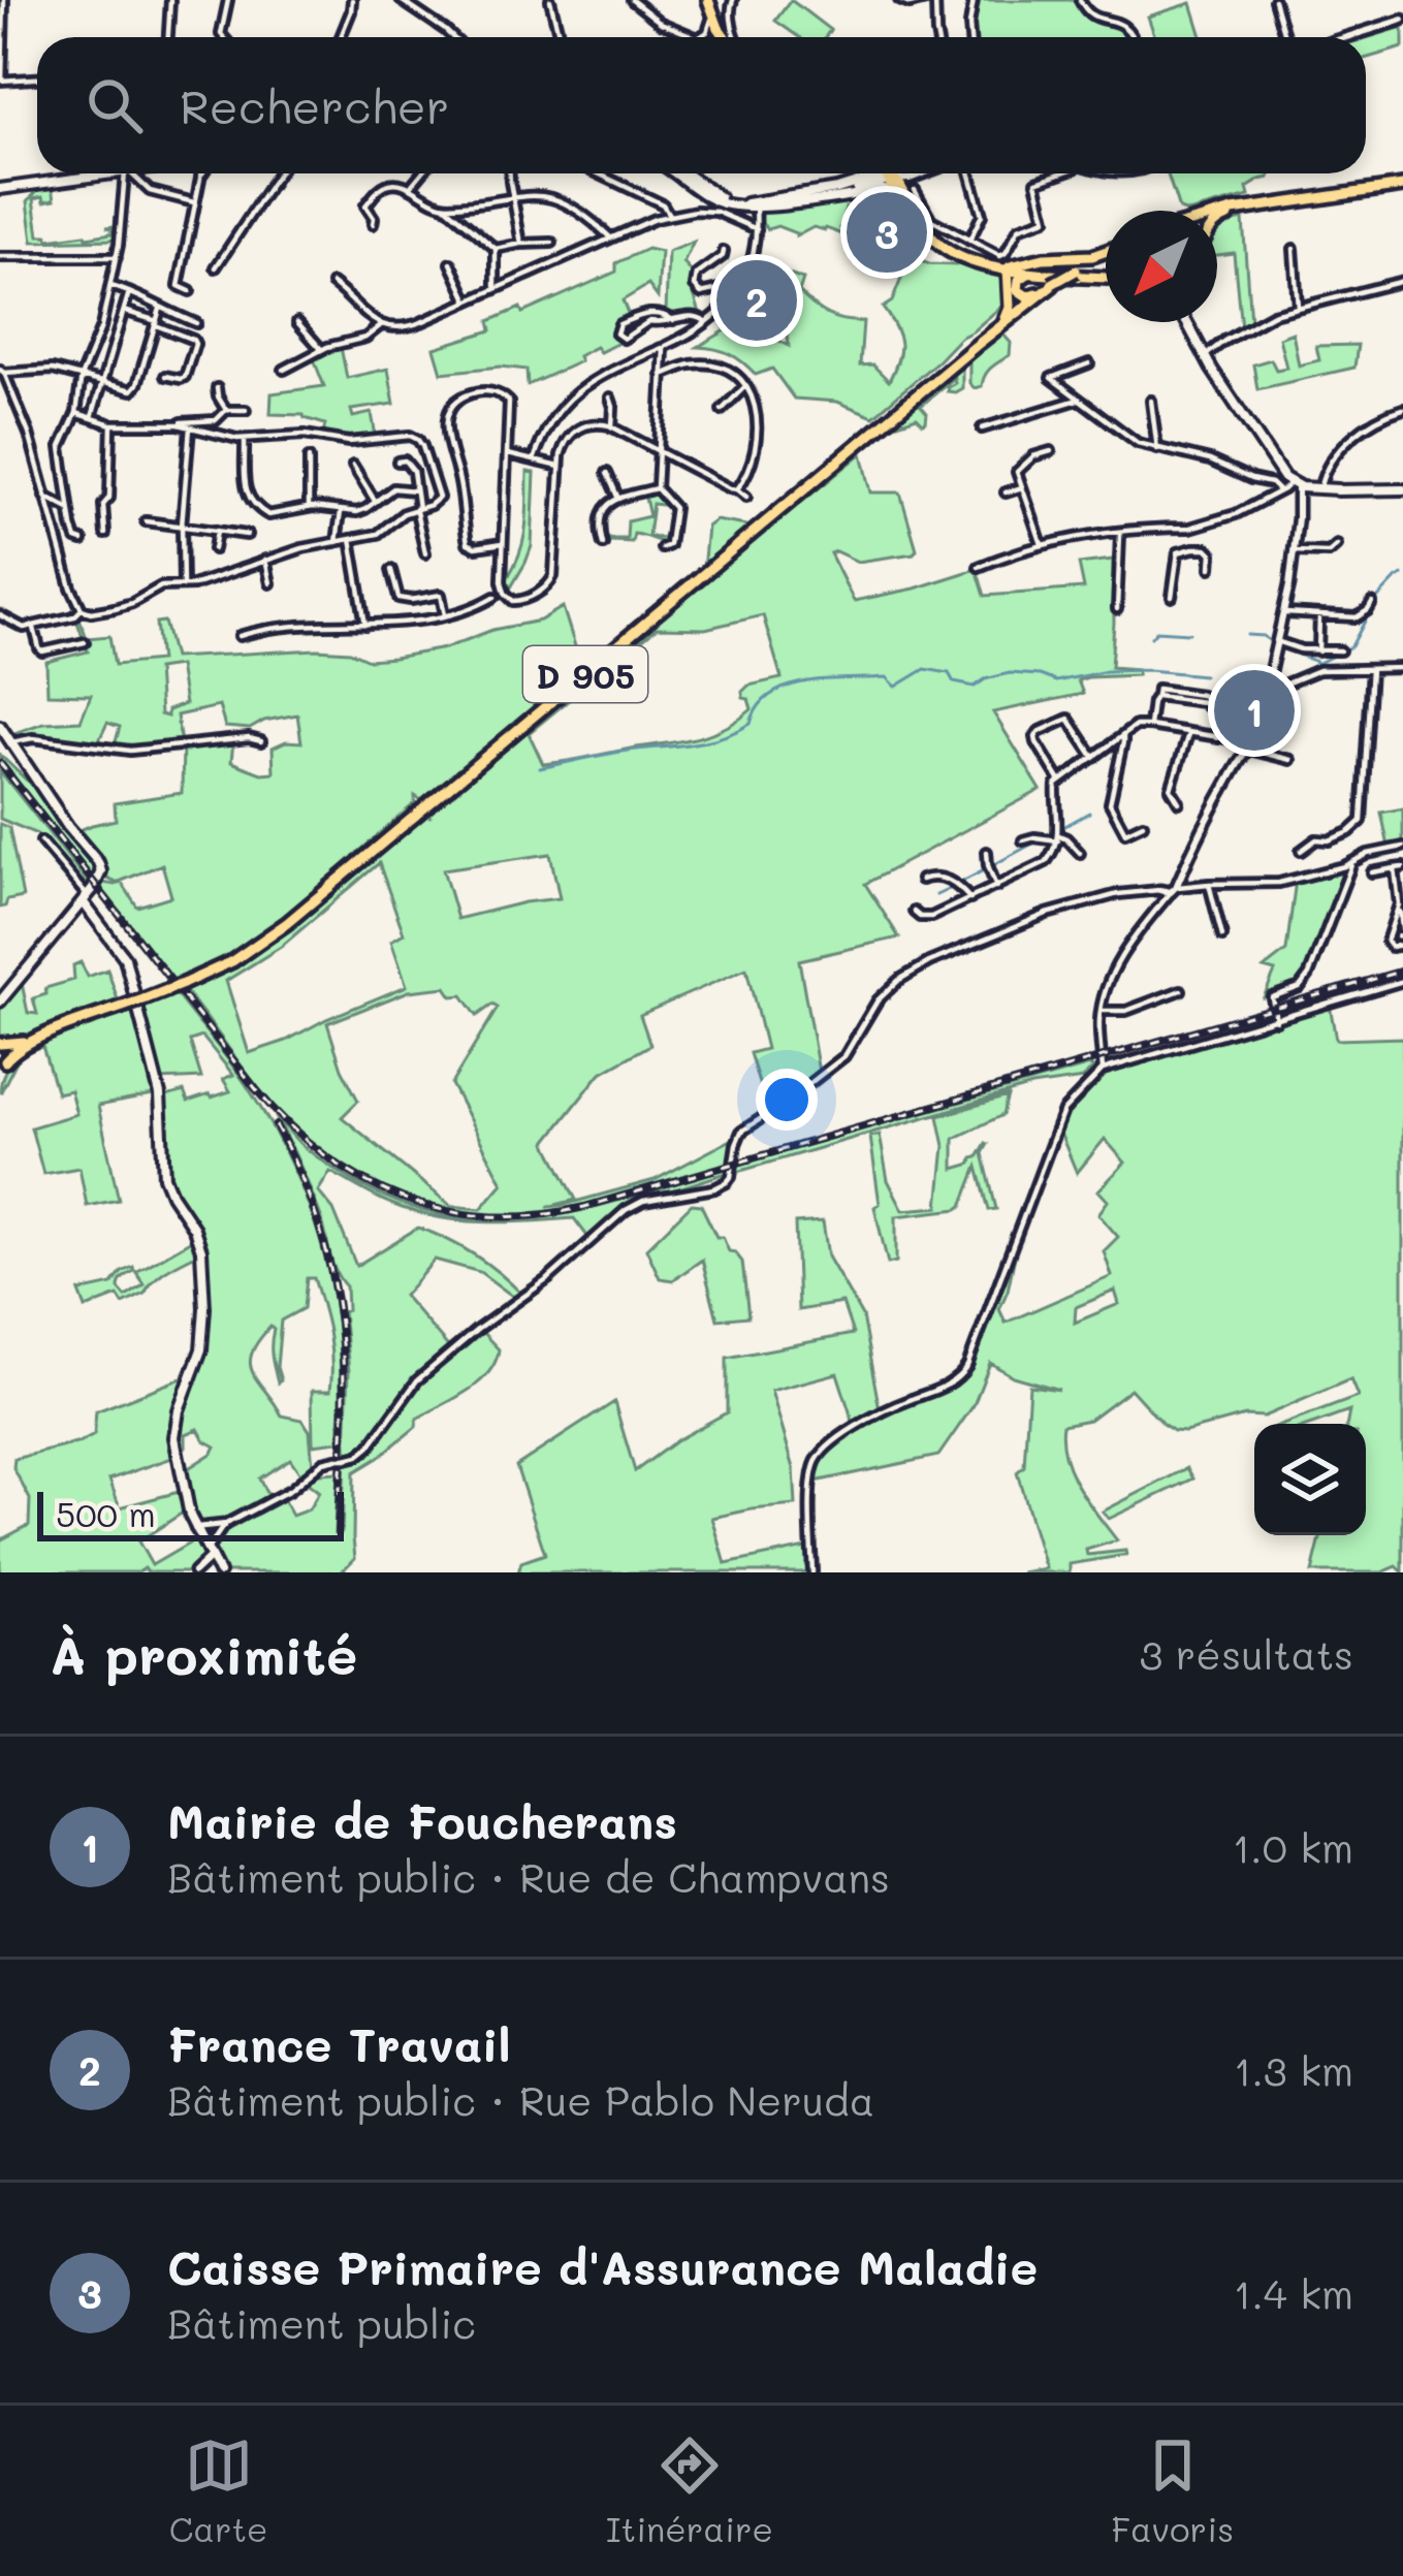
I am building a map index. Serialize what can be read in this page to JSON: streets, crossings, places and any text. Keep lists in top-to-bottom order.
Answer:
{
  "streets": {
    "main road": ["D 905"]
  },
  "scale_bar": "500 m",
  "north": "bottom left",
  "page": {
    "search": "Rechercher",
    "pins": ["3", "2", "1"],
    "scale": "500 m",
    "heading": ["À proximité", "3 résultats"],
    "list": [
      {
        "mark": "1",
        "name": "Mairie de Foucherans",
        "note": "Bâtiment public · Rue de Champvans",
        "value": "1.0 km"
      },
      {
        "mark": "2",
        "name": "France Travail",
        "note": "Bâtiment public · Rue Pablo Neruda",
        "value": "1.3 km"
      },
      {
        "mark": "3",
        "name": "Caisse Primaire d'Assurance Maladie",
        "note": "Bâtiment public",
        "value": "1.4 km"
      }
    ],
    "nav": ["Carte", "Itinéraire", "Favoris"]
  }
}
